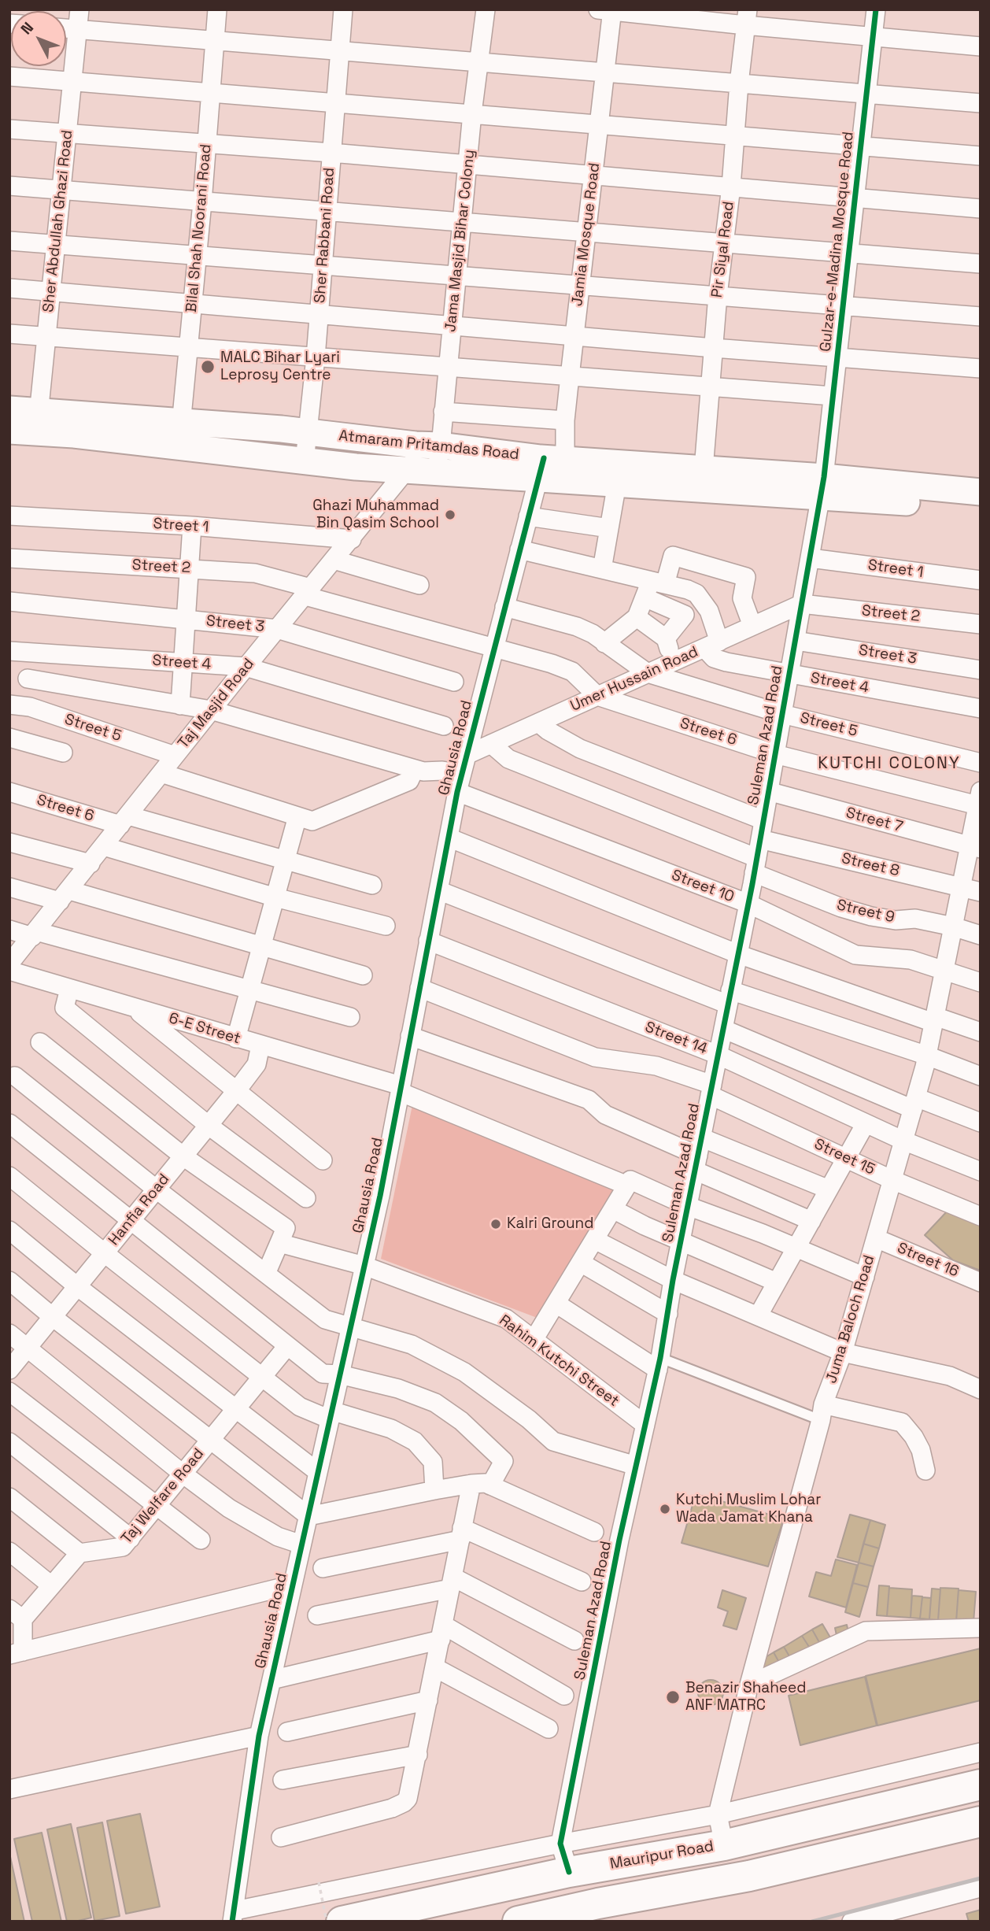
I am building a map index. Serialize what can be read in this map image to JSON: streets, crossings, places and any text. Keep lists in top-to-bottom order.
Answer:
{
  "streets": {
    "highway": ["Mauripur Road"],
    "main road": ["Atmaram Pritamdas Road"],
    "street": [
      "Sher Abdullah Ghazi Road",
      "Bilal Shah Noorani Road",
      "Jamia Mosque Road",
      "Sher Rabbani Road",
      "Jama Masjid Bihar Colony",
      "Gulzar-e-Madina Mosque Road",
      "Pir Siyal Road",
      "Street 1",
      "Street 2",
      "Street 3",
      "Street 4",
      "Umer Hussain Road",
      "Taj Masjid Road",
      "Street 5",
      "Street 6",
      "Suleman Azad Road",
      "Ghausia Road",
      "Street 7",
      "Street 8",
      "Street 10",
      "Street 9",
      "6-E Street",
      "Street 14",
      "Street 15",
      "Hanfia Road",
      "Street 16",
      "Juma Baloch Road",
      "Rahim Kutchi Street",
      "Taj Welfare Road"
    ]
  },
  "crossings": [
    ["Sher Abdullah Ghazi Road", "Atmaram Pritamdas Road"],
    ["Bilal Shah Noorani Road", "Atmaram Pritamdas Road"],
    ["Jamia Mosque Road", "Atmaram Pritamdas Road"],
    ["Jamia Mosque Road", "Ghausia Road"],
    ["Sher Rabbani Road", "Atmaram Pritamdas Road"],
    ["Jama Masjid Bihar Colony", "Atmaram Pritamdas Road"],
    ["Jama Masjid Bihar Colony", "Taj Masjid Road"],
    ["Gulzar-e-Madina Mosque Road", "Atmaram Pritamdas Road"],
    ["Gulzar-e-Madina Mosque Road", "Suleman Azad Road"],
    ["Pir Siyal Road", "Atmaram Pritamdas Road"],
    ["Atmaram Pritamdas Road", "Taj Masjid Road"],
    ["Atmaram Pritamdas Road", "Suleman Azad Road"],
    ["Atmaram Pritamdas Road", "Ghausia Road"],
    ["Street 1", "Taj Masjid Road"],
    ["Street 1", "Suleman Azad Road"],
    ["Street 2", "Umer Hussain Road"],
    ["Street 2", "Taj Masjid Road"],
    ["Street 2", "Street 6"],
    ["Street 2", "Suleman Azad Road"],
    ["Street 2", "Ghausia Road"],
    ["Street 3", "Taj Masjid Road"],
    ["Street 3", "Suleman Azad Road"],
    ["Street 4", "Umer Hussain Road"],
    ["Street 4", "Taj Masjid Road"],
    ["Street 4", "Suleman Azad Road"],
    ["Umer Hussain Road", "Street 5"],
    ["Umer Hussain Road", "Street 6"],
    ["Umer Hussain Road", "Suleman Azad Road"],
    ["Umer Hussain Road", "Ghausia Road"],
    ["Umer Hussain Road", "Street 9"],
    ["Taj Masjid Road", "Street 5"],
    ["Taj Masjid Road", "Street 6"],
    ["Street 5", "Suleman Azad Road"],
    ["Street 5", "Ghausia Road"],
    ["Street 6", "Suleman Azad Road"],
    ["Street 6", "Juma Baloch Road"],
    ["Suleman Azad Road", "Street 7"],
    ["Suleman Azad Road", "Street 8"],
    ["Suleman Azad Road", "Street 10"],
    ["Suleman Azad Road", "Street 9"],
    ["Suleman Azad Road", "6-E Street"],
    ["Suleman Azad Road", "Street 14"],
    ["Suleman Azad Road", "Street 15"],
    ["Suleman Azad Road", "Rahim Kutchi Street"],
    ["Suleman Azad Road", "Mauripur Road"],
    ["Ghausia Road", "Street 10"],
    ["Ghausia Road", "6-E Street"],
    ["Ghausia Road", "Street 14"],
    ["Ghausia Road", "Street 15"],
    ["Ghausia Road", "Rahim Kutchi Street"],
    ["Street 7", "Juma Baloch Road"],
    ["Street 8", "Juma Baloch Road"],
    ["Street 10", "Juma Baloch Road"],
    ["Street 9", "Juma Baloch Road"],
    ["6-E Street", "Hanfia Road"],
    ["Street 14", "Juma Baloch Road"],
    ["Street 15", "Juma Baloch Road"],
    ["Street 16", "Juma Baloch Road"],
    ["Juma Baloch Road", "Mauripur Road"]
  ],
  "districts": ["KUTCHI COLONY"],
  "places": [
    "MALC Bihar Lyari Leprosy Centre",
    "Ghazi Muhammad Bin Qasim School",
    "Kalri Ground",
    "Kutchi Muslim Lohar Wada Jamat Khana",
    "Benazir Shaheed ANF MATRC"
  ],
  "north": "top left"
}
